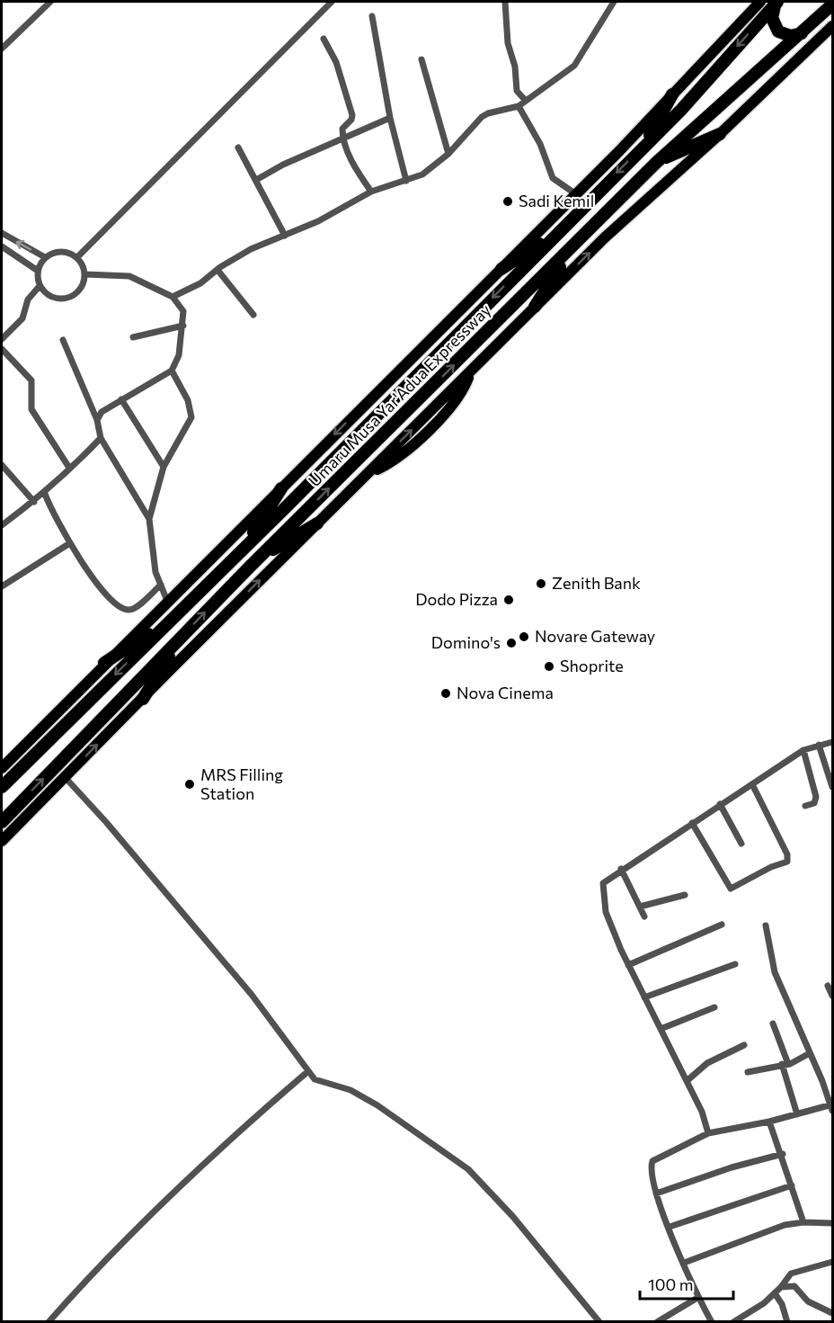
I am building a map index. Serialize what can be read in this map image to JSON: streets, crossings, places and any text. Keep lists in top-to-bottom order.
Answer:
{
  "streets": {
    "highway": ["Umaru Musa Yar'Adua Expressway"]
  },
  "places": [
    "Sadi Kemil",
    "Zenith Bank",
    "Dodo Pizza",
    "Novare Gateway",
    "Domino's",
    "Shoprite",
    "Nova Cinema",
    "MRS Filling Station"
  ],
  "scale_bar": "100 m"
}
